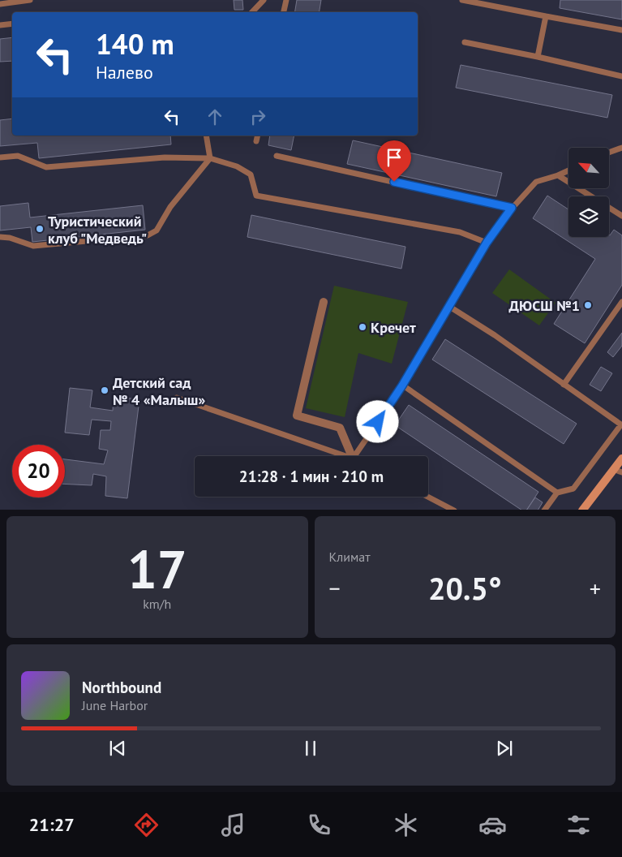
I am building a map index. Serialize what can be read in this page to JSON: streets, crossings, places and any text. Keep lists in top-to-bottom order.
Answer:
{
  "places": [
    "Туристический клуб \"Медведь\"",
    "ДЮСШ №1",
    "Кречет",
    "Детский сад № 4 «Малыш»"
  ],
  "north": "top left",
  "page": {
    "turn": ["140 m", "Налево"],
    "limit": "20",
    "trip": "21:28 · 1 мин · 210 m",
    "tile": [
      ["17", "km/h"],
      "Климат"
    ],
    "heat": ["−", "20.5°", "+"],
    "song": ["Northbound", "June Harbor"],
    "tabs": "21:27"
  }
}
